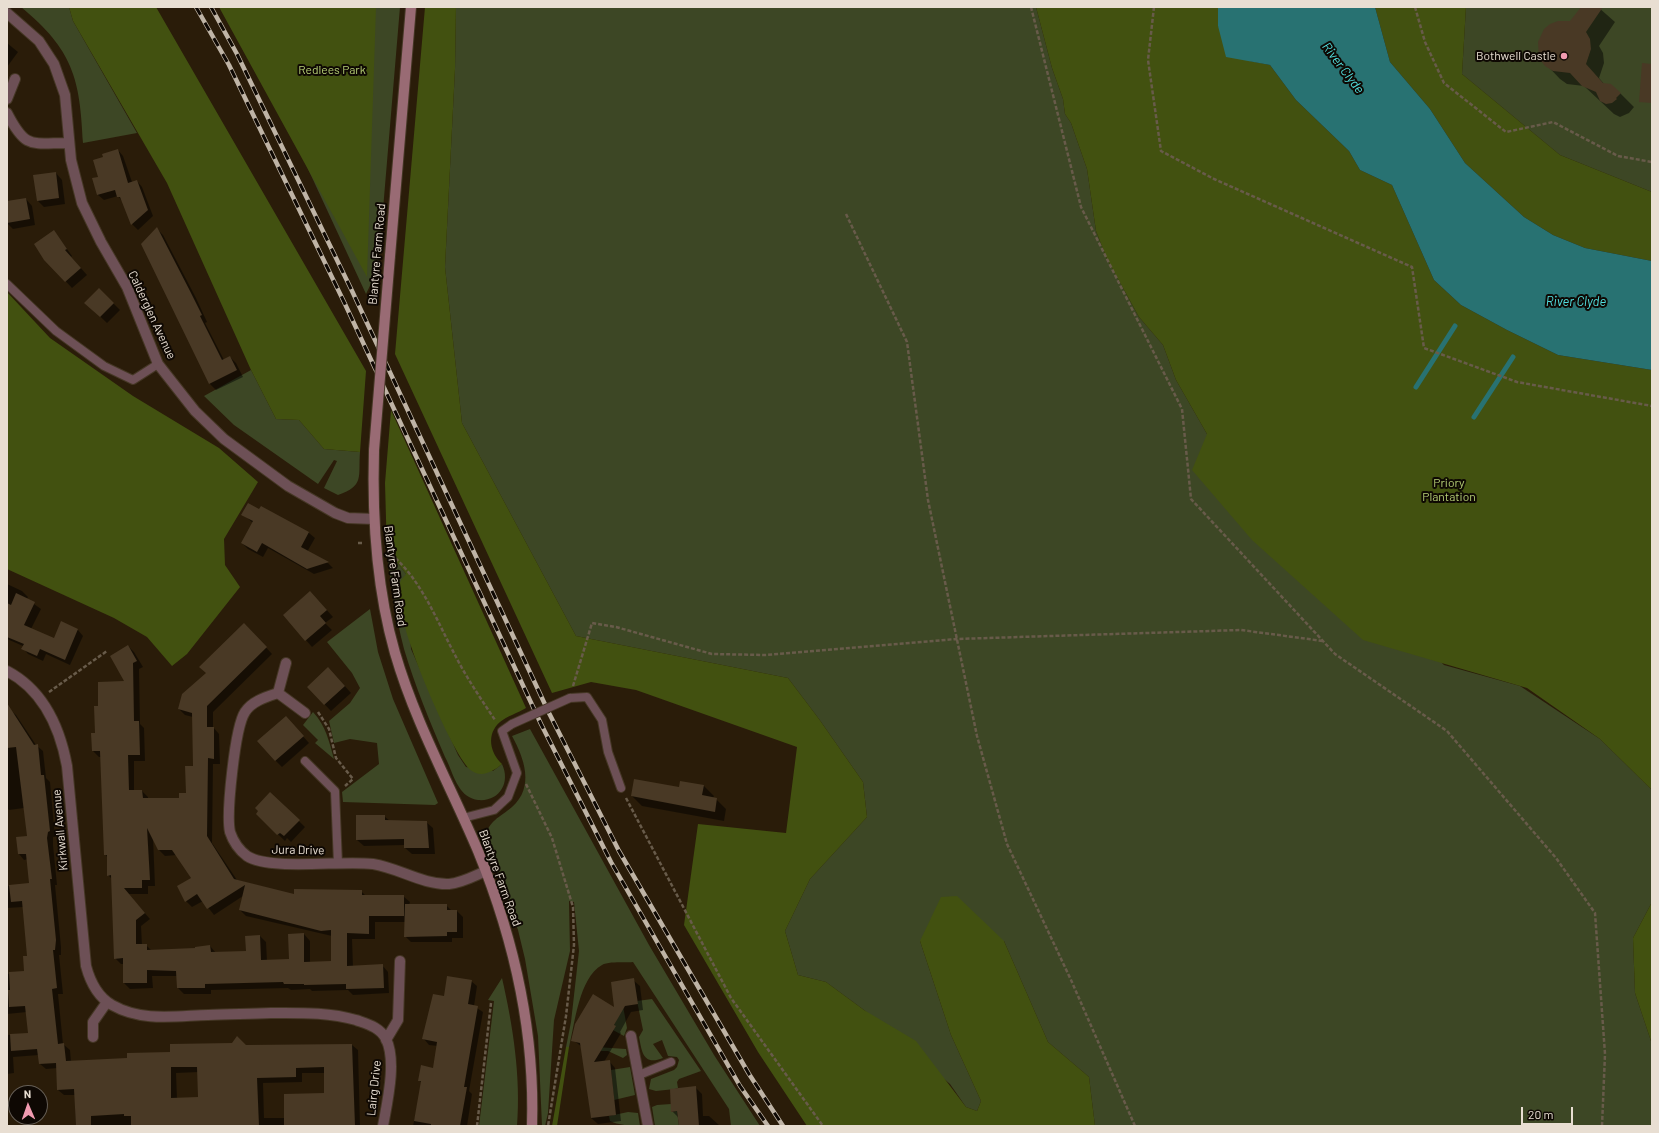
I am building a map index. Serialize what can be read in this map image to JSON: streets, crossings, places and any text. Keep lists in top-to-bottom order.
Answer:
{
  "streets": {
    "main road": ["Blantyre Farm Road"],
    "street": [
      "Calderglen Avenue",
      "Kirkwall Avenue",
      "Jura Drive",
      "Lairg Drive"
    ]
  },
  "crossings": [
    ["Blantyre Farm Road", "Calderglen Avenue"],
    ["Blantyre Farm Road", "Jura Drive"],
    ["Kirkwall Avenue", "Lairg Drive"]
  ],
  "water": ["River Clyde"],
  "parks": ["Redlees Park", "Priory Plantation"],
  "places": ["Bothwell Castle"],
  "scale_bar": "20 m",
  "north": "top"
}
